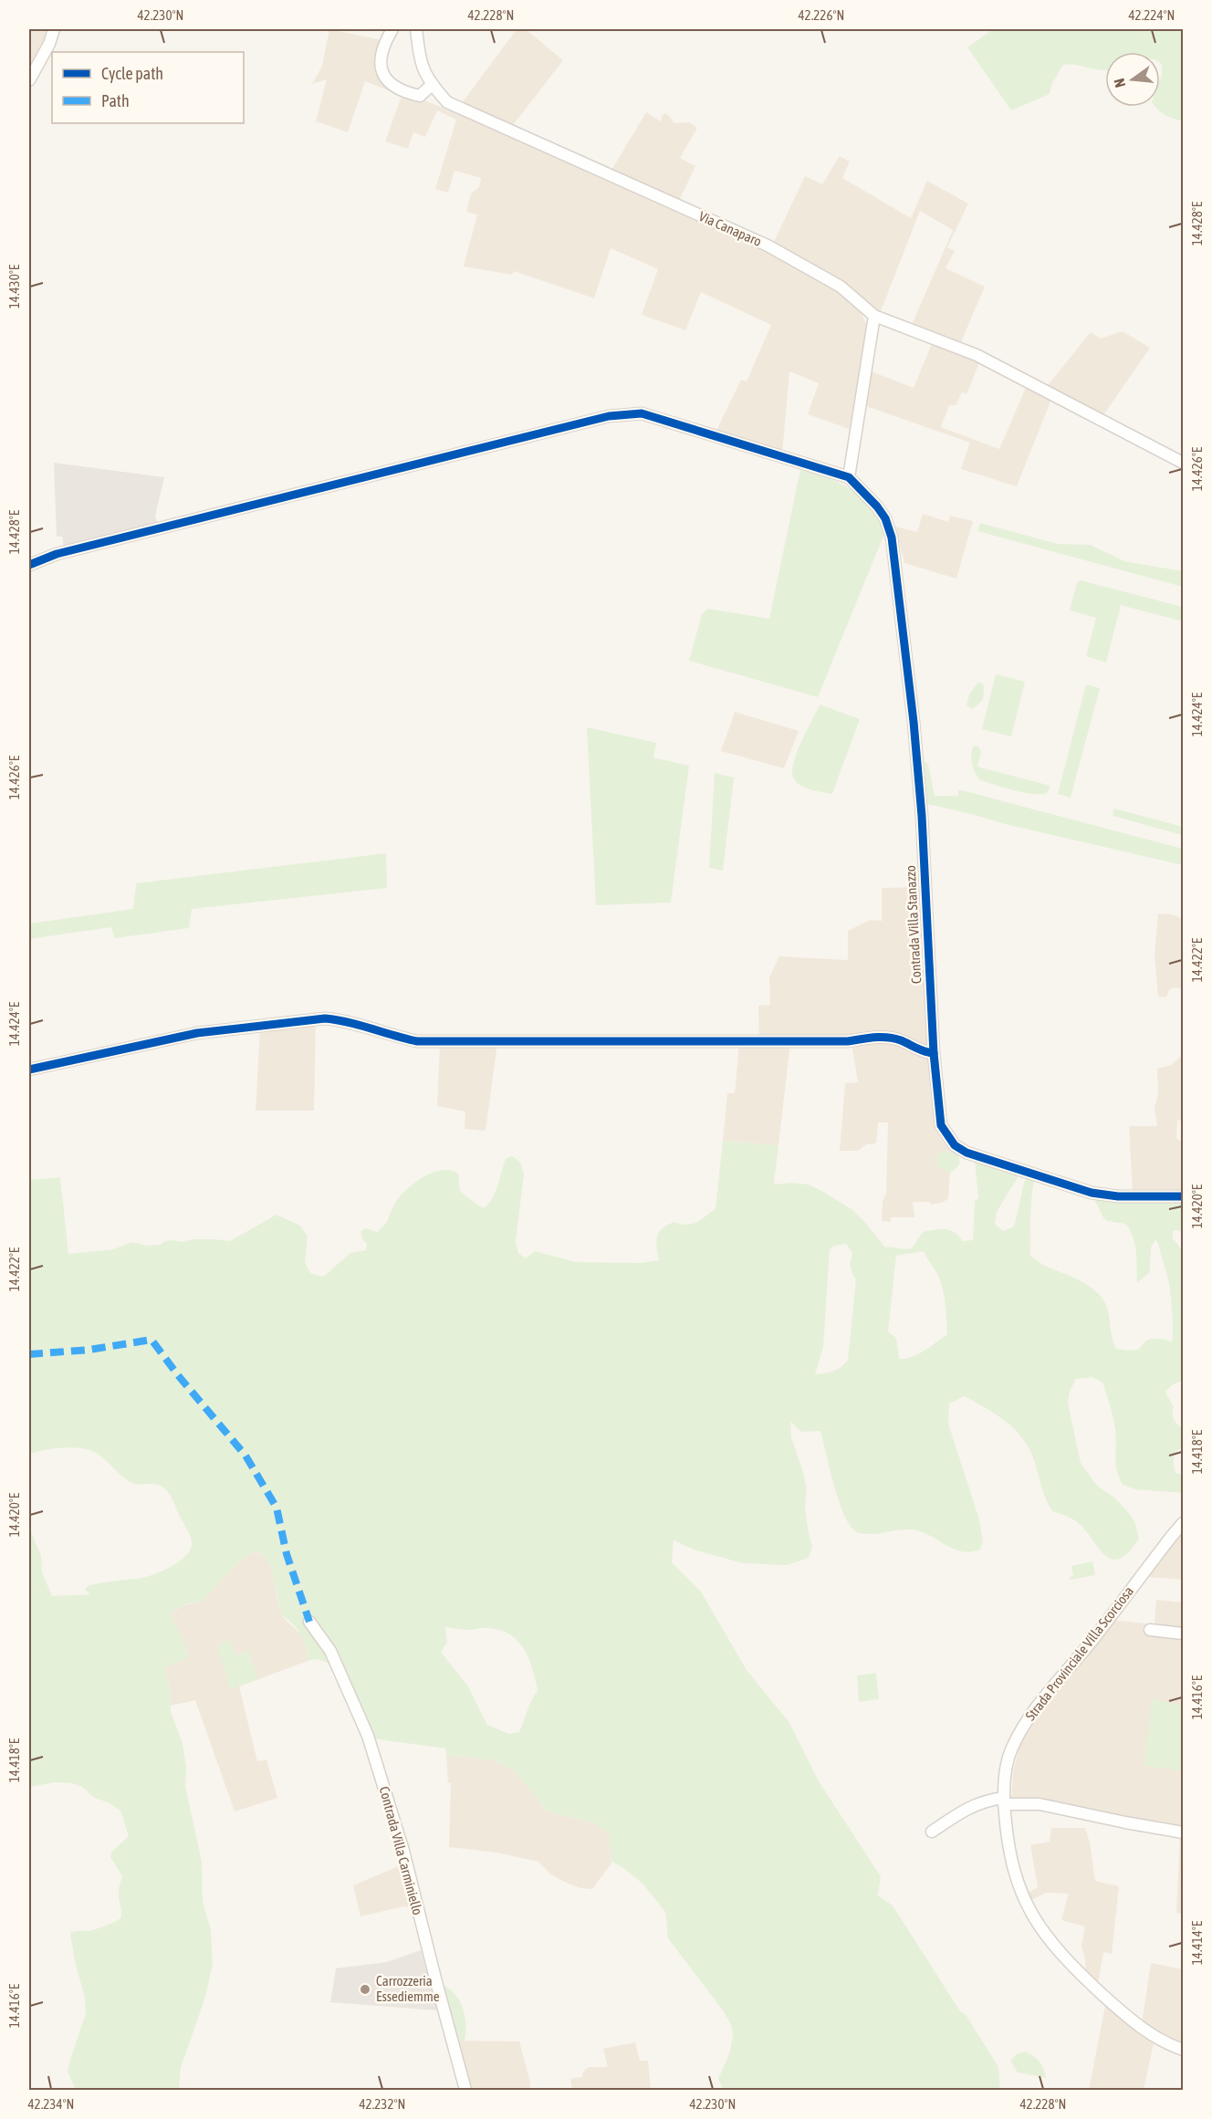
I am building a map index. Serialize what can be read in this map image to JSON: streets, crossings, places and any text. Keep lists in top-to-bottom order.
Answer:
{
  "streets": {
    "street": [
      "Via Canaparo",
      "Contrada Villa Stanazzo",
      "Strada Provinciale Villa Scorciosa",
      "Contrada Villa Carminiello"
    ]
  },
  "places": ["Carrozzeria Essediemme"],
  "legend": ["Cycle path", "Path"],
  "north": "left",
  "coordinates": [
    "42.230°N",
    "42.228°N",
    "42.226°N",
    "42.224°N",
    "14.428°E",
    "14.430°E",
    "14.426°E",
    "14.424°E",
    "14.422°E",
    "14.420°E",
    "14.418°E",
    "14.416°E",
    "14.414°E",
    "42.234°N",
    "42.232°N"
  ]
}
